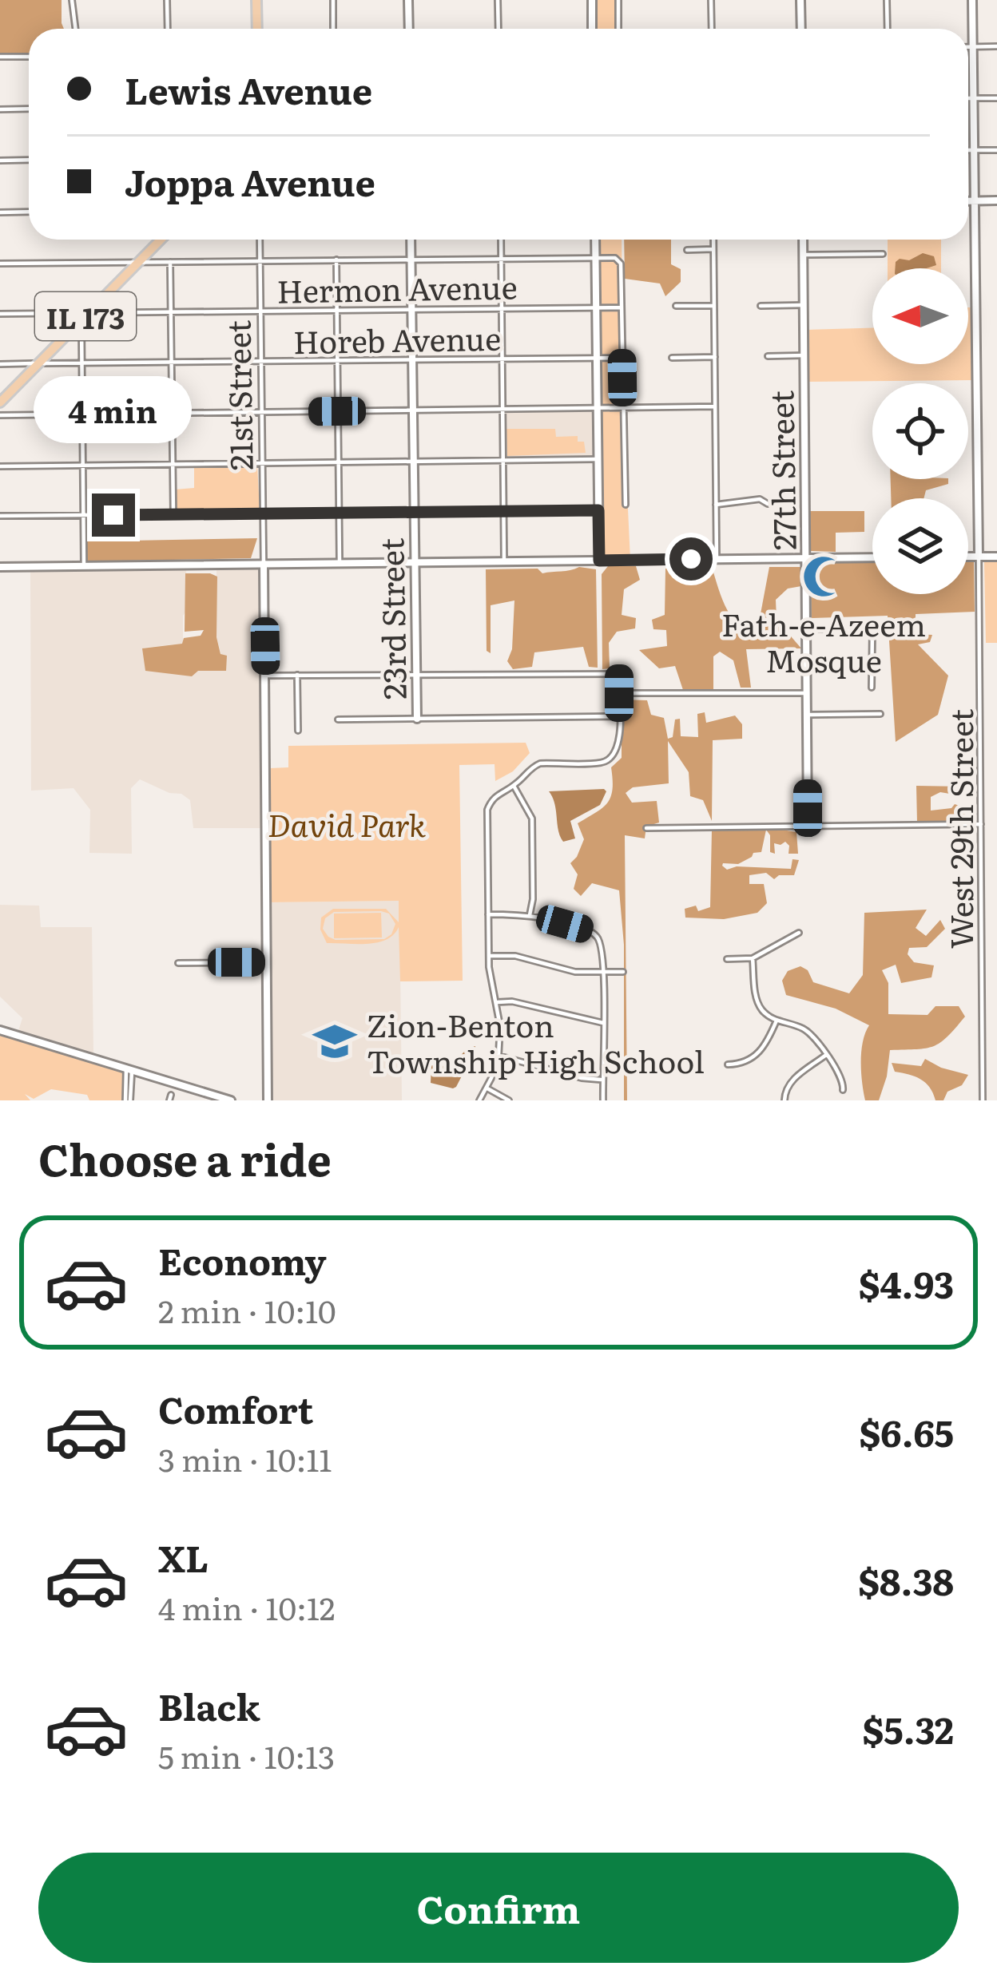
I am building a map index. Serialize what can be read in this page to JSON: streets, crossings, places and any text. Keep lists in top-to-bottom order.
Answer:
{
  "streets": {
    "main road": ["IL 173"],
    "street": [
      "Hermon Avenue",
      "Horeb Avenue",
      "21st Street",
      "27th Street",
      "23rd Street",
      "West 29th Street"
    ]
  },
  "crossings": [
    ["Hermon Avenue", "IL 173"],
    ["Hermon Avenue", "21st Street"],
    ["Hermon Avenue", "23rd Street"],
    ["IL 173", "Horeb Avenue"],
    ["Horeb Avenue", "21st Street"],
    ["Horeb Avenue", "23rd Street"]
  ],
  "parks": ["David Park"],
  "places": {
    "mosque": ["Fath-e-Azeem Mosque"],
    "school or university": ["Zion-Benton Township High School"]
  },
  "north": "left",
  "page": {
    "banner": ["Lewis Avenue", "Joppa Avenue"],
    "bubble": "4 min",
    "heading": "Choose a ride",
    "list": [
      {
        "name": "Economy",
        "note": "2 min · 10:10",
        "value": "$4.93"
      },
      {
        "name": "Comfort",
        "note": "3 min · 10:11",
        "value": "$6.65"
      },
      {
        "name": "XL",
        "note": "4 min · 10:12",
        "value": "$8.38"
      },
      {
        "name": "Black",
        "note": "5 min · 10:13",
        "value": "$5.32"
      }
    ],
    "buttons": "Confirm"
  }
}
